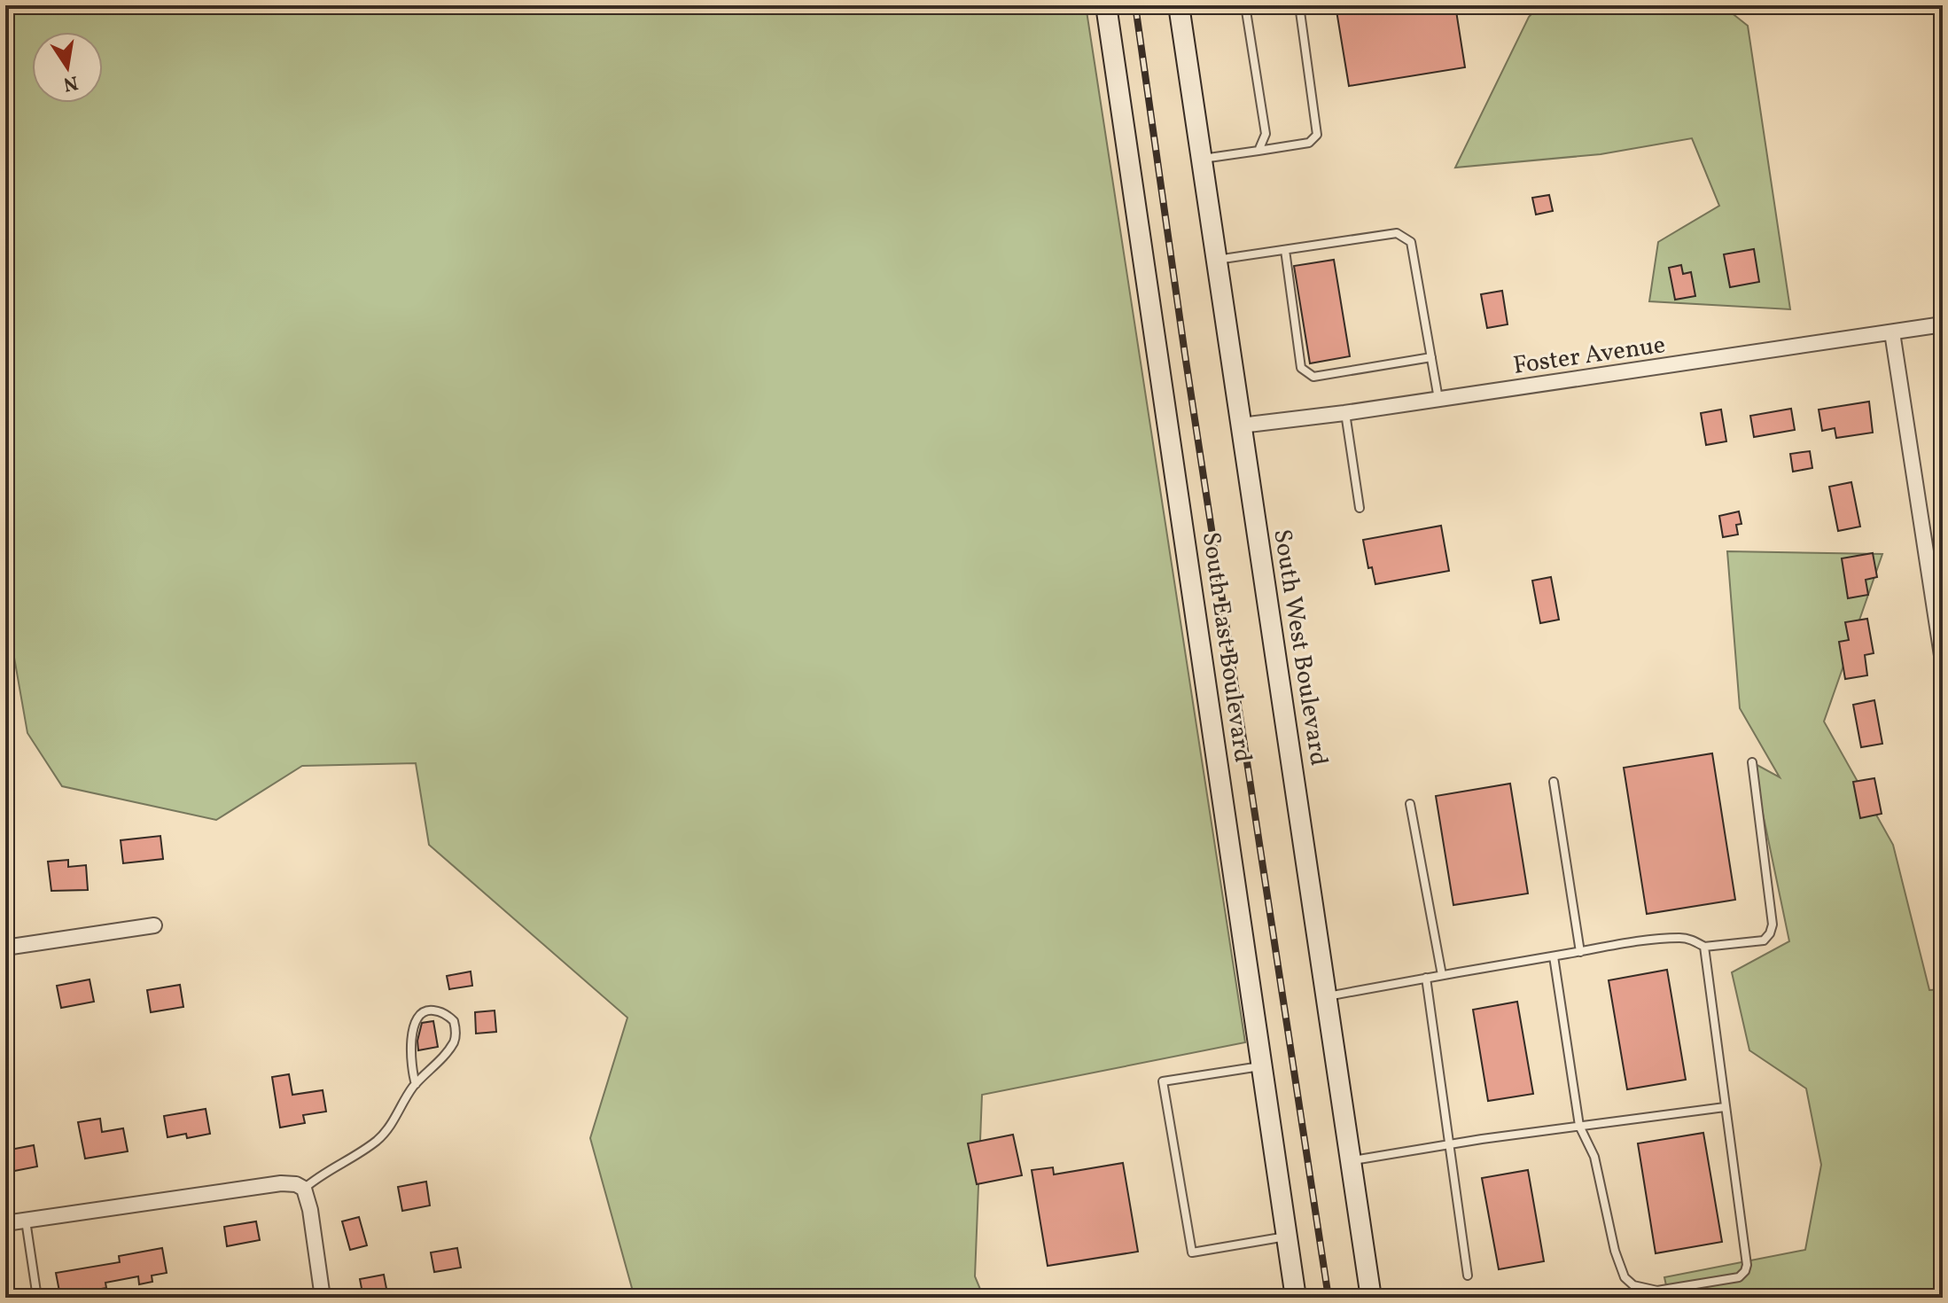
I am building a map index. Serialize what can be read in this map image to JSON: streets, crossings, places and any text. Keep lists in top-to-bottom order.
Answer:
{
  "streets": {
    "main road": ["South East Boulevard", "South West Boulevard"],
    "street": ["Foster Avenue"]
  },
  "crossings": [
    ["Foster Avenue", "South West Boulevard"]
  ],
  "north": "bottom"
}
